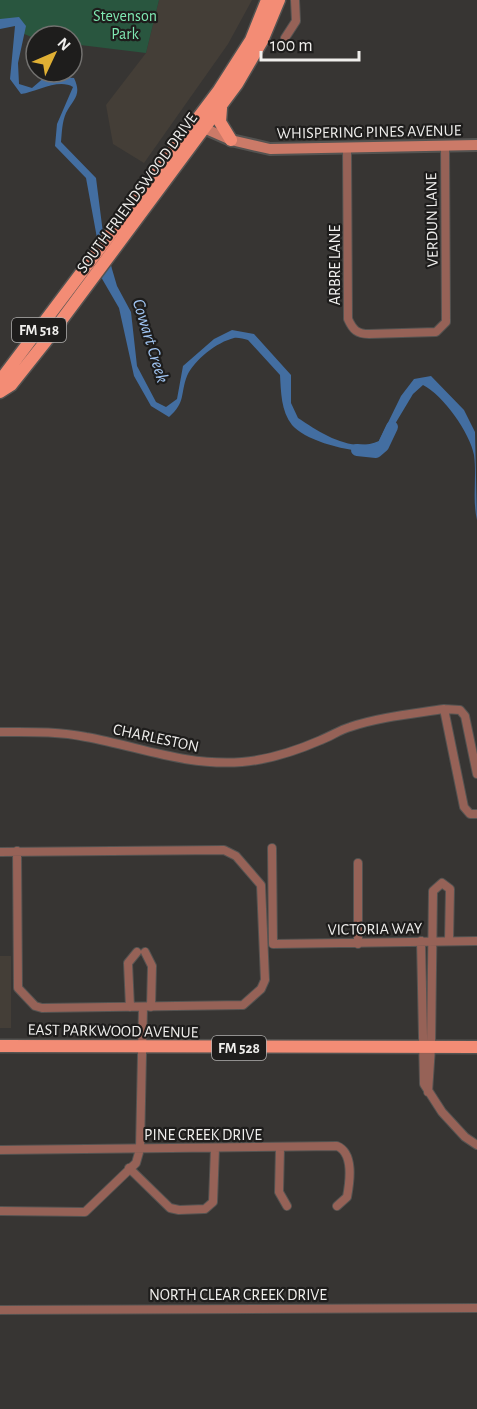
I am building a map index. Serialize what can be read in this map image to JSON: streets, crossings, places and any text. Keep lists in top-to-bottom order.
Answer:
{
  "streets": {
    "main road": [
      "WHISPERING PINES AVENUE",
      "SOUTH FRIENDSWOOD DRIVE",
      "FM 518",
      "EAST PARKWOOD AVENUE",
      "FM 528"
    ],
    "street": [
      "VERDUN LANE",
      "ARBRE LANE",
      "CHARLESTON",
      "VICTORIA WAY",
      "PINE CREEK DRIVE",
      "NORTH CLEAR CREEK DRIVE"
    ]
  },
  "crossings": [
    ["WHISPERING PINES AVENUE", "SOUTH FRIENDSWOOD DRIVE"],
    ["WHISPERING PINES AVENUE", "VERDUN LANE"],
    ["WHISPERING PINES AVENUE", "ARBRE LANE"],
    ["VERDUN LANE", "ARBRE LANE"]
  ],
  "water": ["Cowart Creek"],
  "parks": ["Stevenson Park"],
  "scale_bar": "100 m",
  "north": "top right"
}
